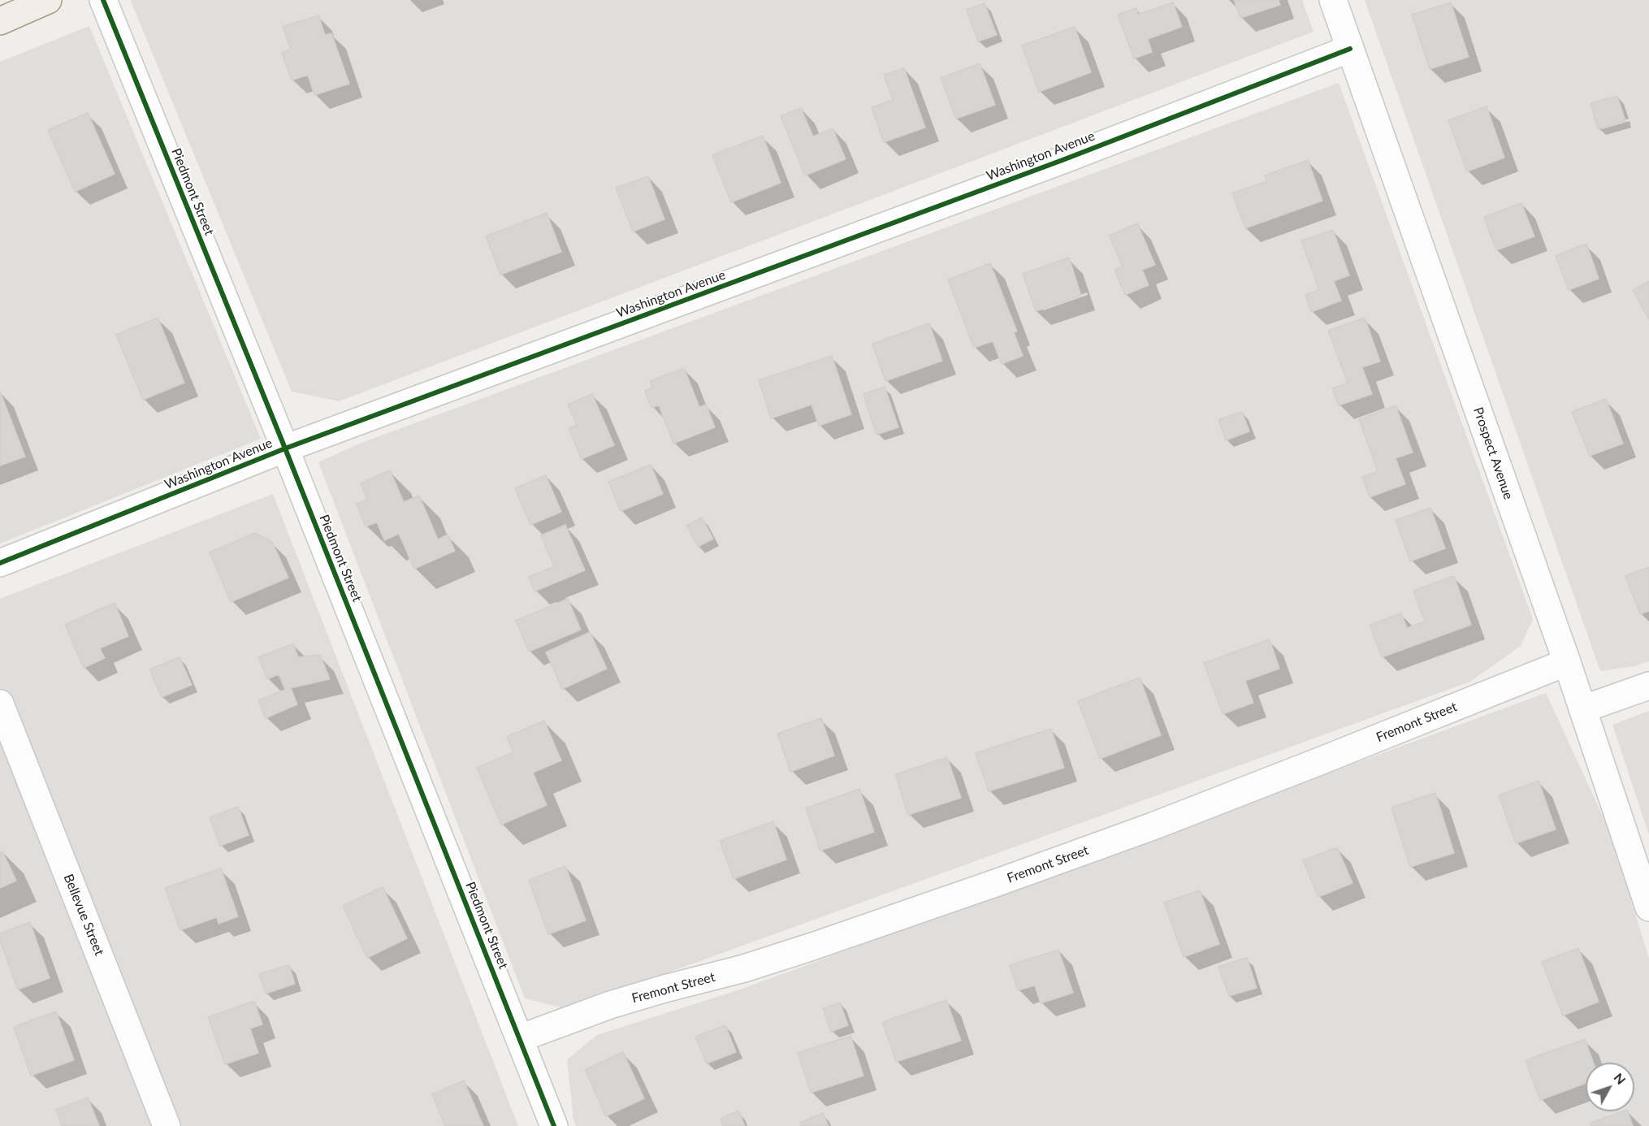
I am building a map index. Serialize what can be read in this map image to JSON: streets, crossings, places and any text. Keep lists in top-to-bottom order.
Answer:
{
  "streets": {
    "street": [
      "Washington Avenue",
      "Piedmont Street",
      "Prospect Avenue",
      "Fremont Street",
      "Bellevue Street"
    ]
  },
  "crossings": [
    ["Washington Avenue", "Piedmont Street"],
    ["Washington Avenue", "Prospect Avenue"],
    ["Piedmont Street", "Fremont Street"],
    ["Prospect Avenue", "Fremont Street"]
  ],
  "north": "top right"
}
